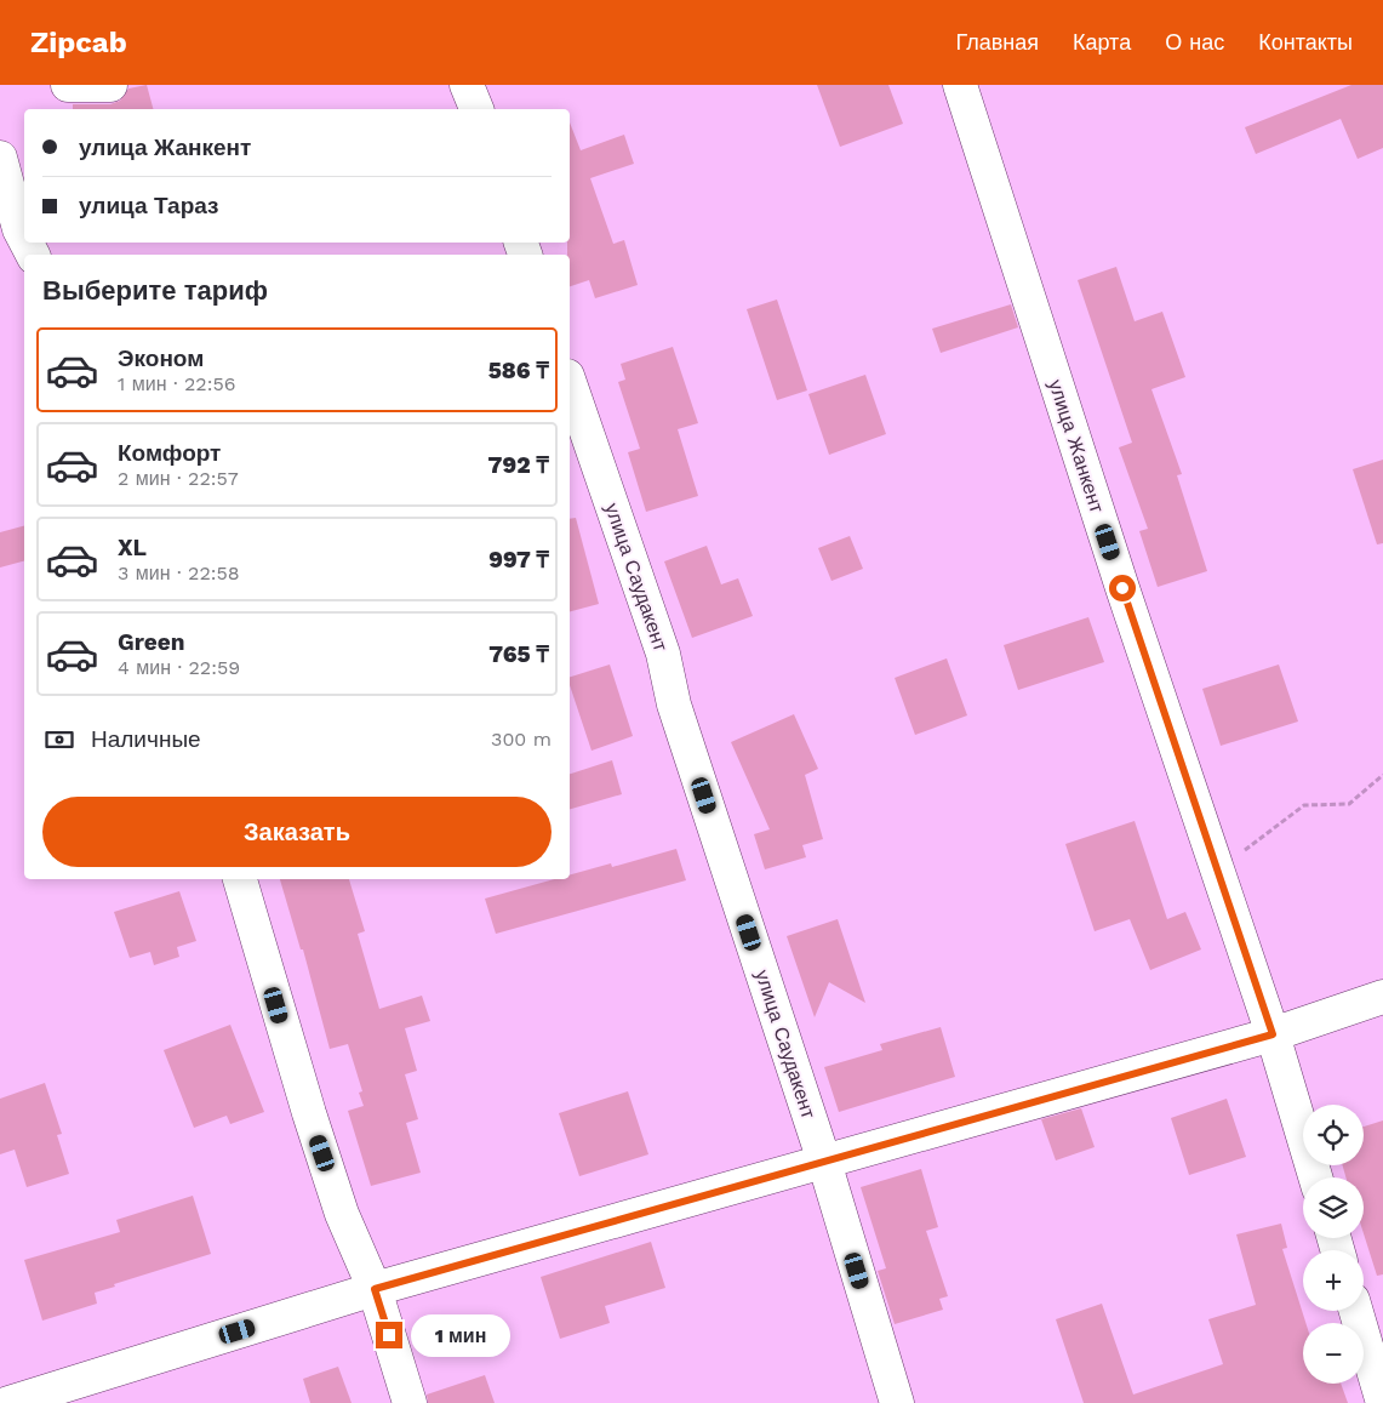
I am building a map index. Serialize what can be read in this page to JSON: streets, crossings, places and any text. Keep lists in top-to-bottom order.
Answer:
{
  "streets": {
    "street": ["улица Жанкент", "улица Саудакент"]
  },
  "page": {
    "header": "Zipcab",
    "nav": [
      "Главная",
      "Карта",
      "О нас",
      "Контакты"
    ],
    "banner": ["улица Жанкент", "улица Тараз"],
    "heading": "Выберите тариф",
    "list": [
      {
        "name": "Эконом",
        "note": "1 мин · 22:56",
        "value": "586 ₸"
      },
      {
        "name": "Комфорт",
        "note": "2 мин · 22:57",
        "value": "792 ₸"
      },
      {
        "name": "XL",
        "note": "3 мин · 22:58",
        "value": "997 ₸"
      },
      {
        "name": "Green",
        "note": "4 мин · 22:59",
        "value": "765 ₸"
      }
    ],
    "pay": ["Наличные", "300 m"],
    "buttons": "Заказать",
    "map_buttons": ["+", "−"],
    "bubble": "1 мин"
  }
}
